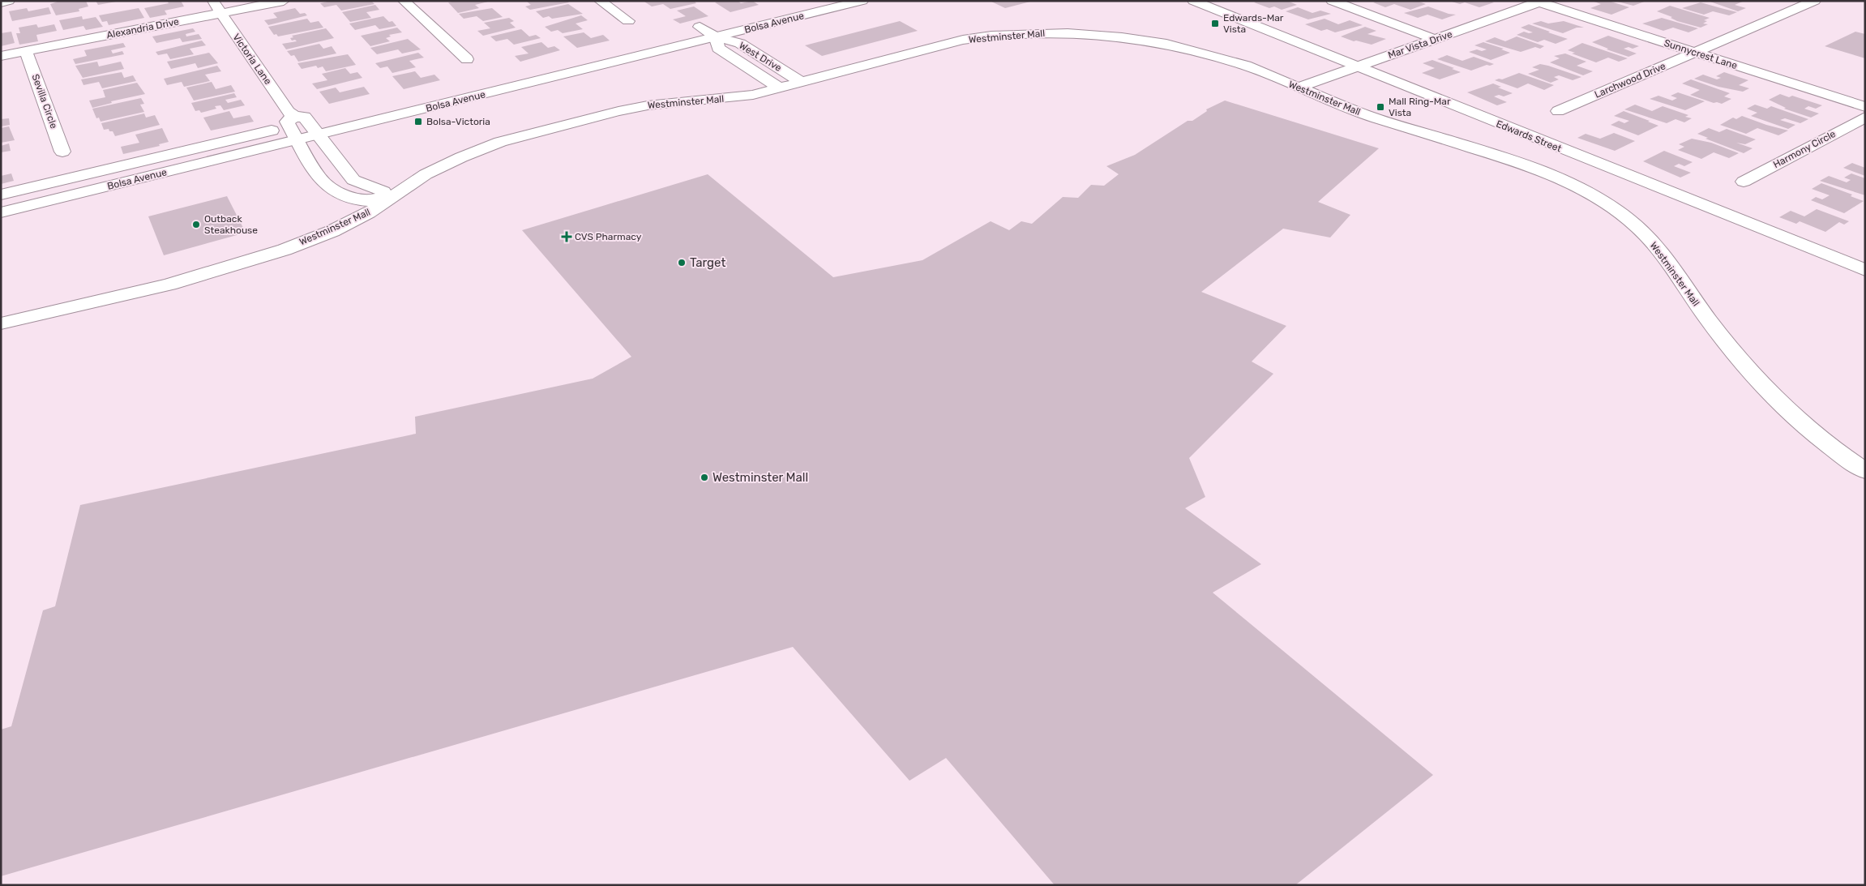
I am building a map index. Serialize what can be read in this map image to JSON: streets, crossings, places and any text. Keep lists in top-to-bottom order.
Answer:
{
  "streets": {
    "street": [
      "Bolsa Avenue",
      "Alexandria Drive",
      "Westminster Mall",
      "Mar Vista Drive",
      "Sunnycrest Lane",
      "West Drive",
      "Victoria Lane",
      "Larchwood Drive",
      "Sevilla Circle",
      "Edwards Street",
      "Harmony Circle"
    ]
  },
  "crossings": [
    ["Bolsa Avenue", "West Drive"],
    ["Bolsa Avenue", "Victoria Lane"],
    ["Alexandria Drive", "Victoria Lane"],
    ["Alexandria Drive", "Sevilla Circle"],
    ["Westminster Mall", "Mar Vista Drive"],
    ["Westminster Mall", "West Drive"],
    ["Westminster Mall", "Victoria Lane"],
    ["Mar Vista Drive", "Sunnycrest Lane"],
    ["Mar Vista Drive", "Edwards Street"],
    ["Sunnycrest Lane", "Larchwood Drive"]
  ],
  "places": {
    "transit": ["Edwards-Mar Vista", "Mall Ring-Mar Vista", "Bolsa-Victoria"],
    "other": ["Outback Steakhouse", "Target", "Westminster Mall"],
    "health": ["CVS Pharmacy"]
  }
}
